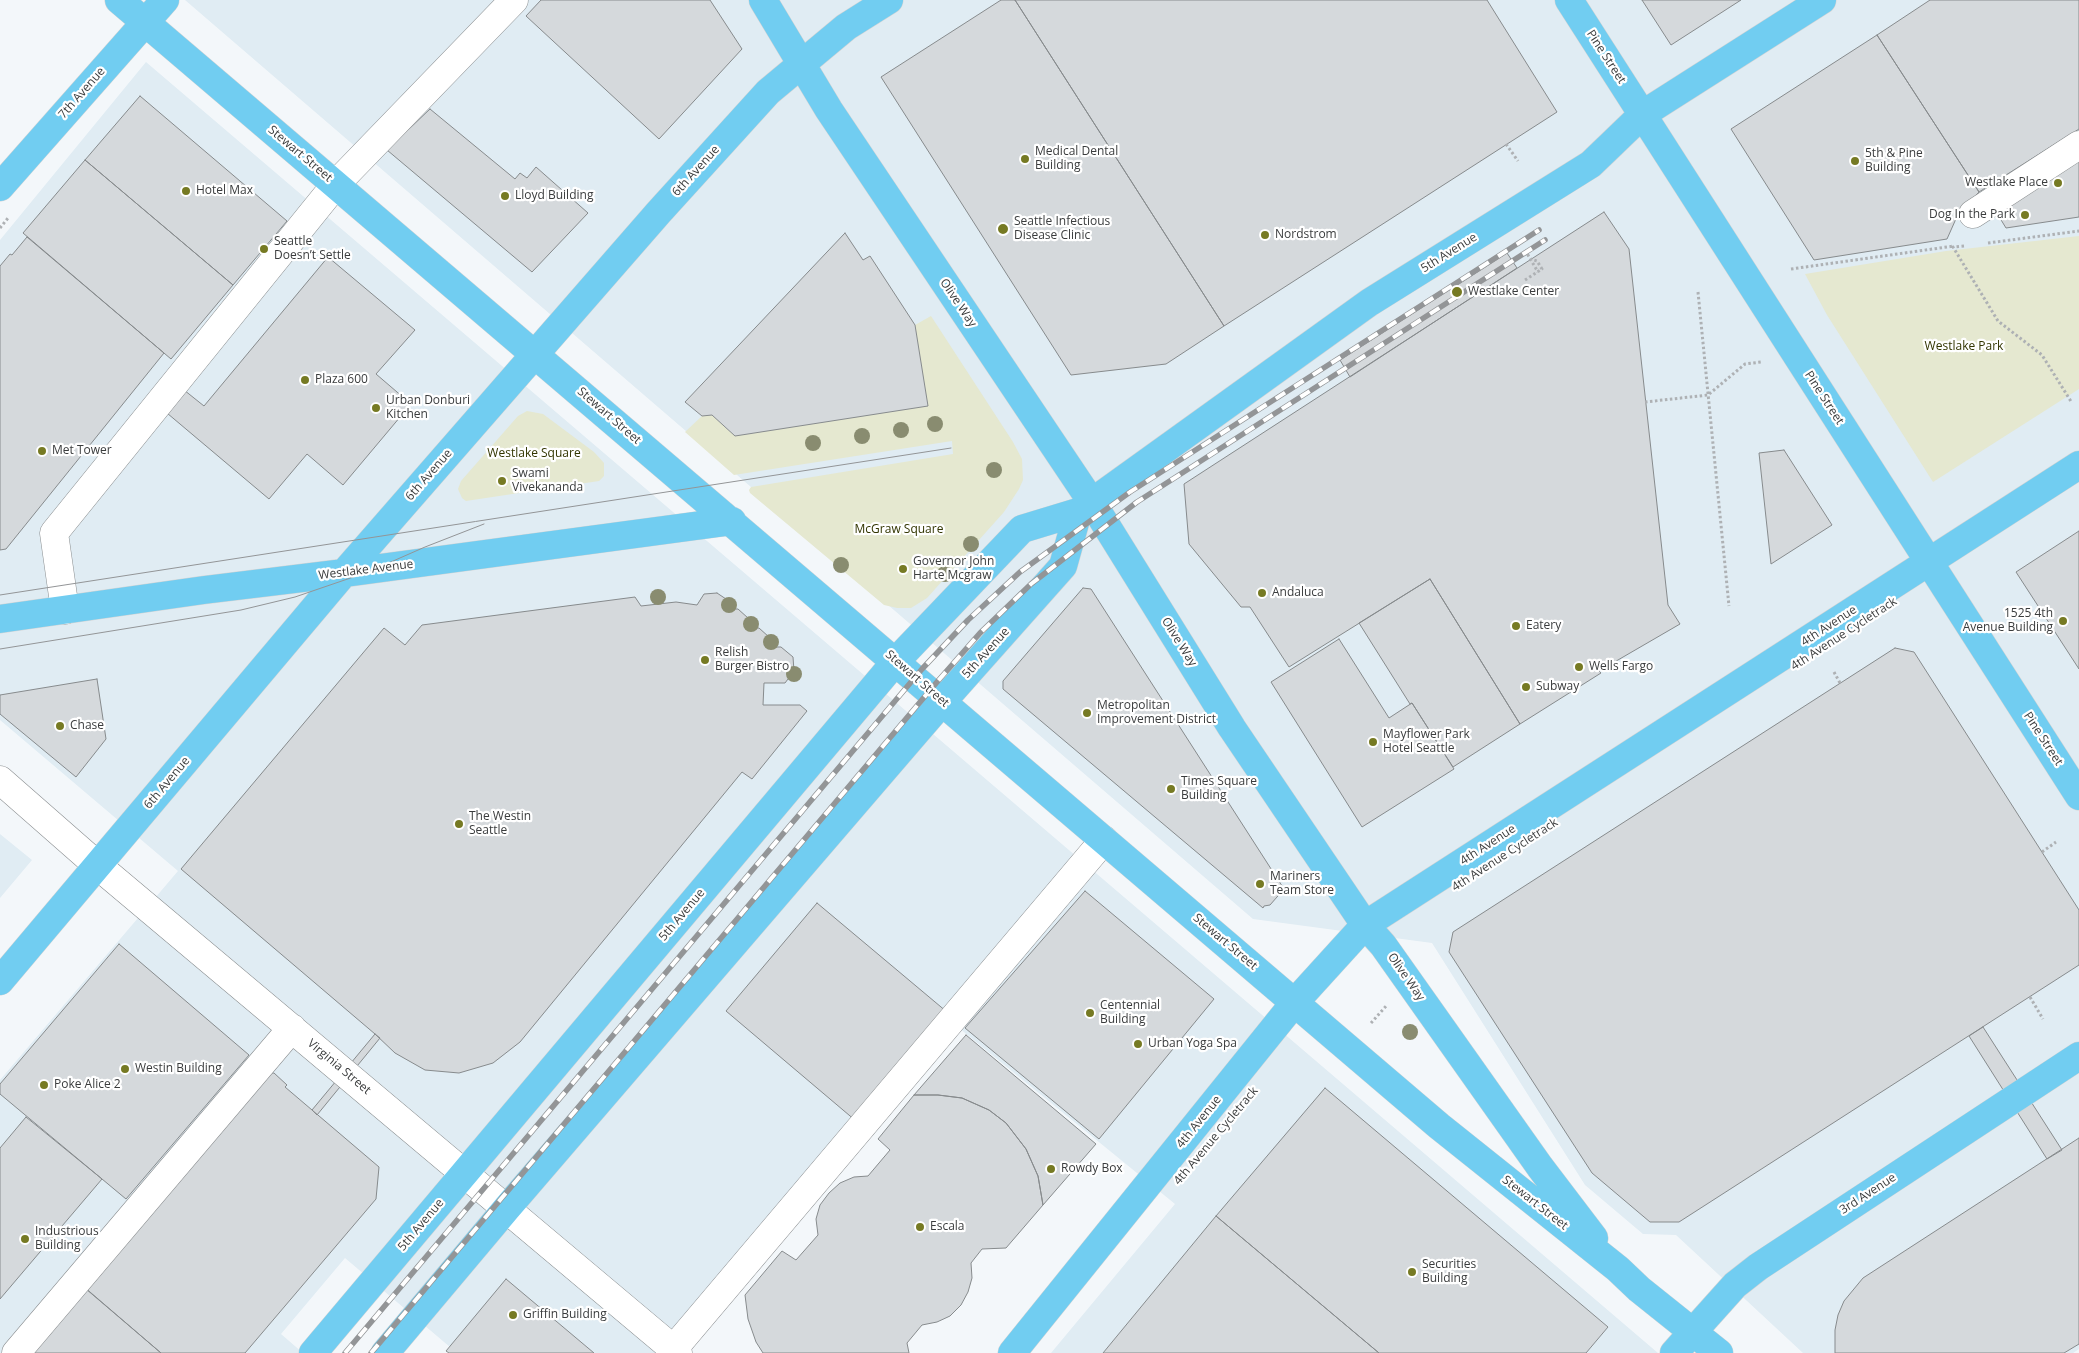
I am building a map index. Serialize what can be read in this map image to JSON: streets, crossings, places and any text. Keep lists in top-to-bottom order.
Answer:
{
  "streets": {
    "main road": [
      "Pine Street",
      "7th Avenue",
      "Stewart Street",
      "6th Avenue",
      "5th Avenue",
      "Olive Way",
      "Westlake Avenue",
      "4th Avenue",
      "3rd Avenue"
    ],
    "street": ["Virginia Street"]
  },
  "crossings": [
    ["Pine Street", "5th Avenue"],
    ["Pine Street", "4th Avenue"],
    ["7th Avenue", "Stewart Street"],
    ["Stewart Street", "6th Avenue"],
    ["Stewart Street", "5th Avenue"],
    ["Stewart Street", "Olive Way"],
    ["Stewart Street", "Westlake Avenue"],
    ["Stewart Street", "4th Avenue"],
    ["Stewart Street", "3rd Avenue"],
    ["6th Avenue", "Olive Way"],
    ["6th Avenue", "Westlake Avenue"],
    ["6th Avenue", "Virginia Street"],
    ["5th Avenue", "Olive Way"],
    ["5th Avenue", "Virginia Street"],
    ["Olive Way", "4th Avenue"]
  ],
  "parks": ["Westlake Park", "Westlake Square", "McGraw Square"],
  "places": [
    "Medical Dental Building",
    "5th & Pine Building",
    "Westlake Place",
    "Hotel Max",
    "Lloyd Building",
    "Dog In the Park",
    "Seattle Infectious Disease Clinic",
    "Nordstrom",
    "Seattle Doesn’t Settle",
    "Westlake Center",
    "Plaza 600",
    "Urban Donburi Kitchen",
    "Met Tower",
    "Swami Vivekananda",
    "Governor John Harte Mcgraw",
    "Andaluca",
    "1525 4th Avenue Building",
    "Eatery",
    "Relish Burger Bistro",
    "Wells Fargo",
    "Subway",
    "Metropolitan Improvement District",
    "Chase",
    "Mayflower Park Hotel Seattle",
    "Times Square Building",
    "The Westin Seattle",
    "Mariners Team Store",
    "Centennial Building",
    "Urban Yoga Spa",
    "Westin Building",
    "Poke Alice 2",
    "Rowdy Box",
    "Escala",
    "Industrious Building",
    "Securities Building",
    "Griffin Building"
  ]
}
